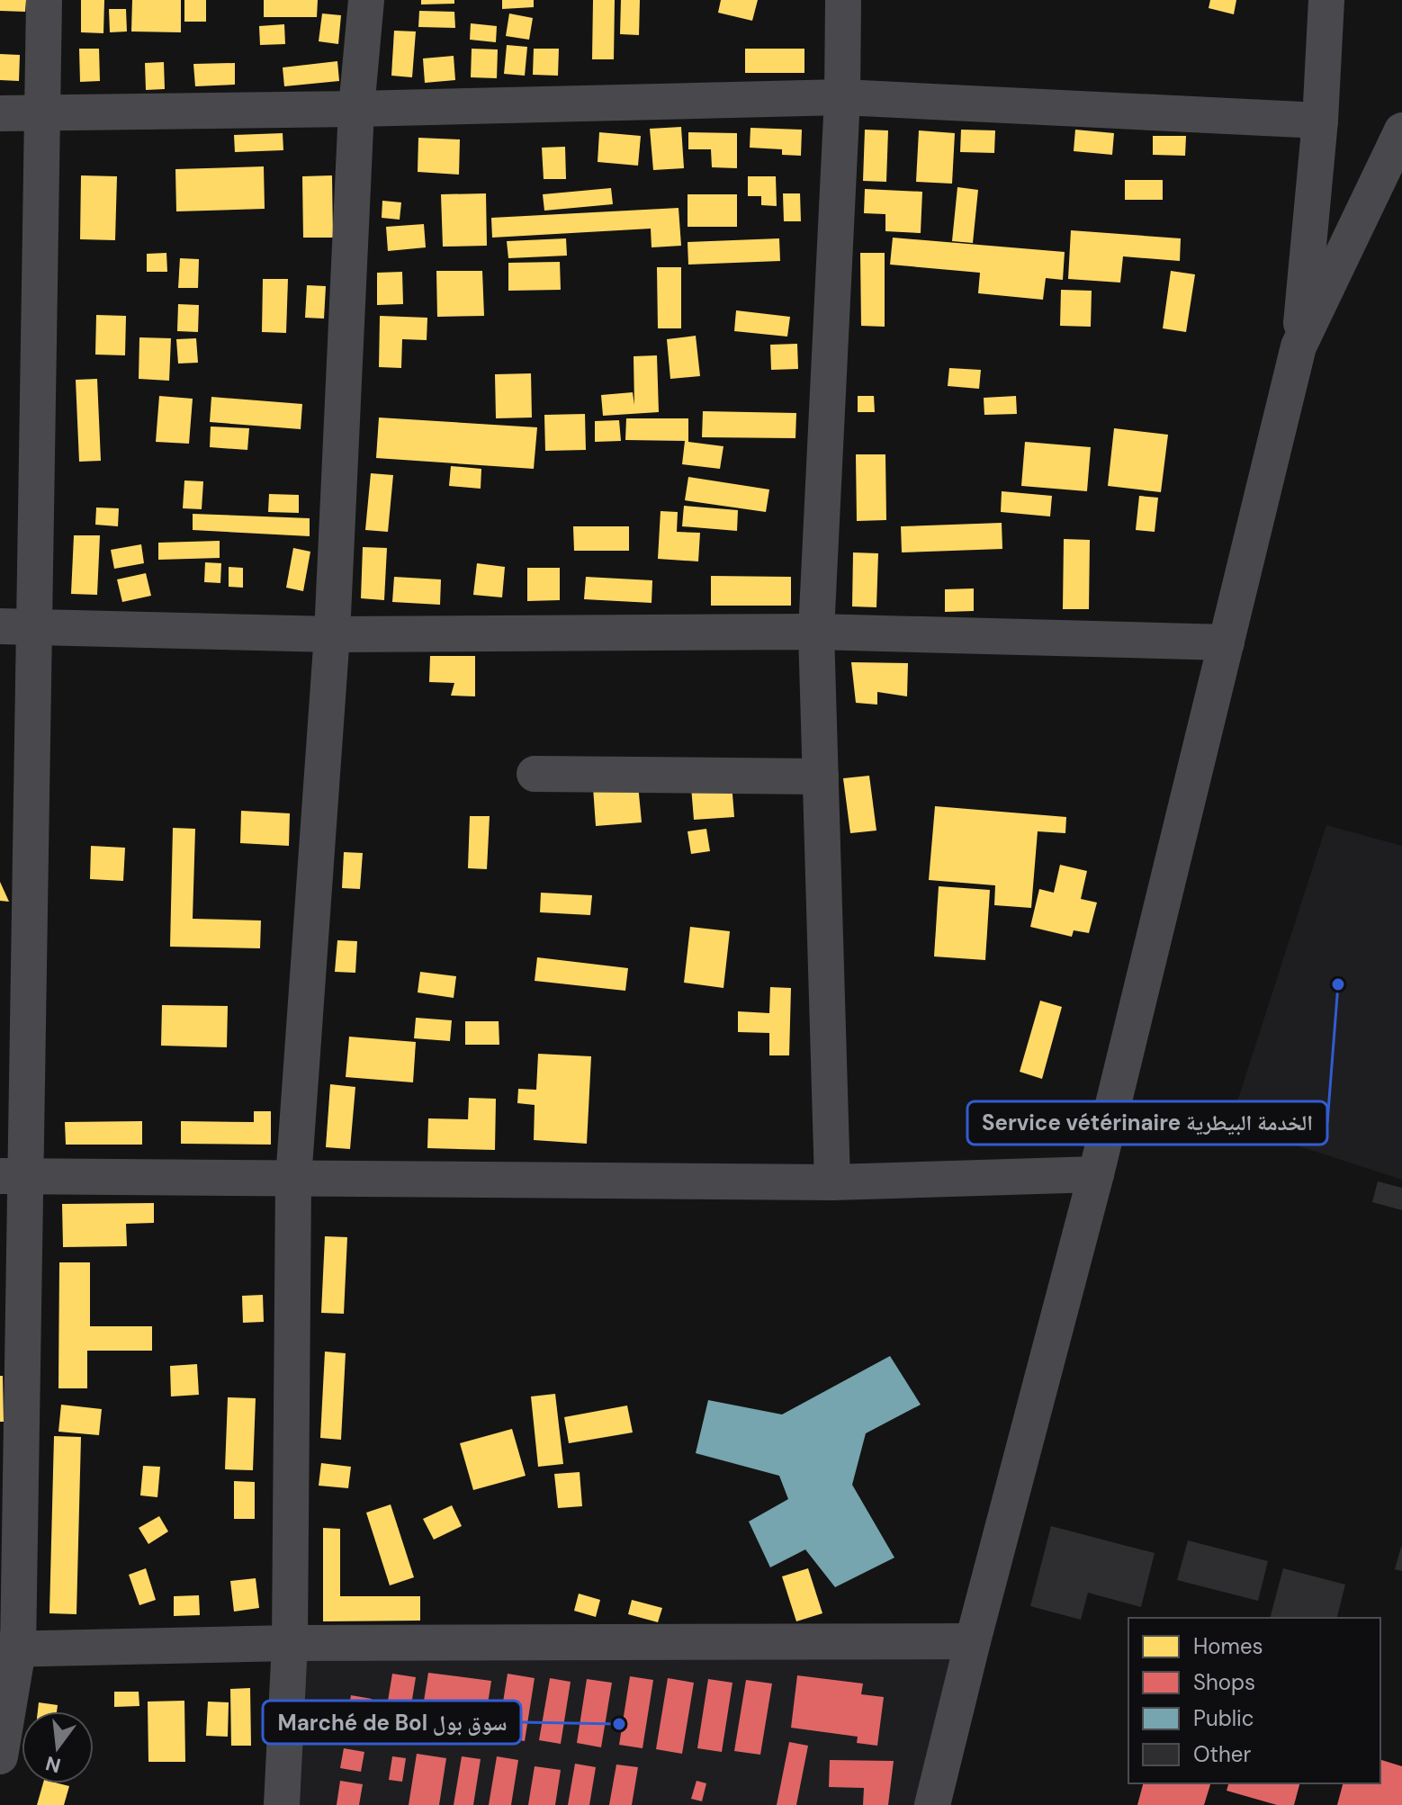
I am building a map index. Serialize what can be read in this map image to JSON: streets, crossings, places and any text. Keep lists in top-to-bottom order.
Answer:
{
  "places": ["Service vétérinaire الخدمة البيطرية", "Marché de Bol سوق بول"],
  "legend": [
    "Homes",
    "Shops",
    "Public",
    "Other"
  ],
  "north": "bottom"
}
